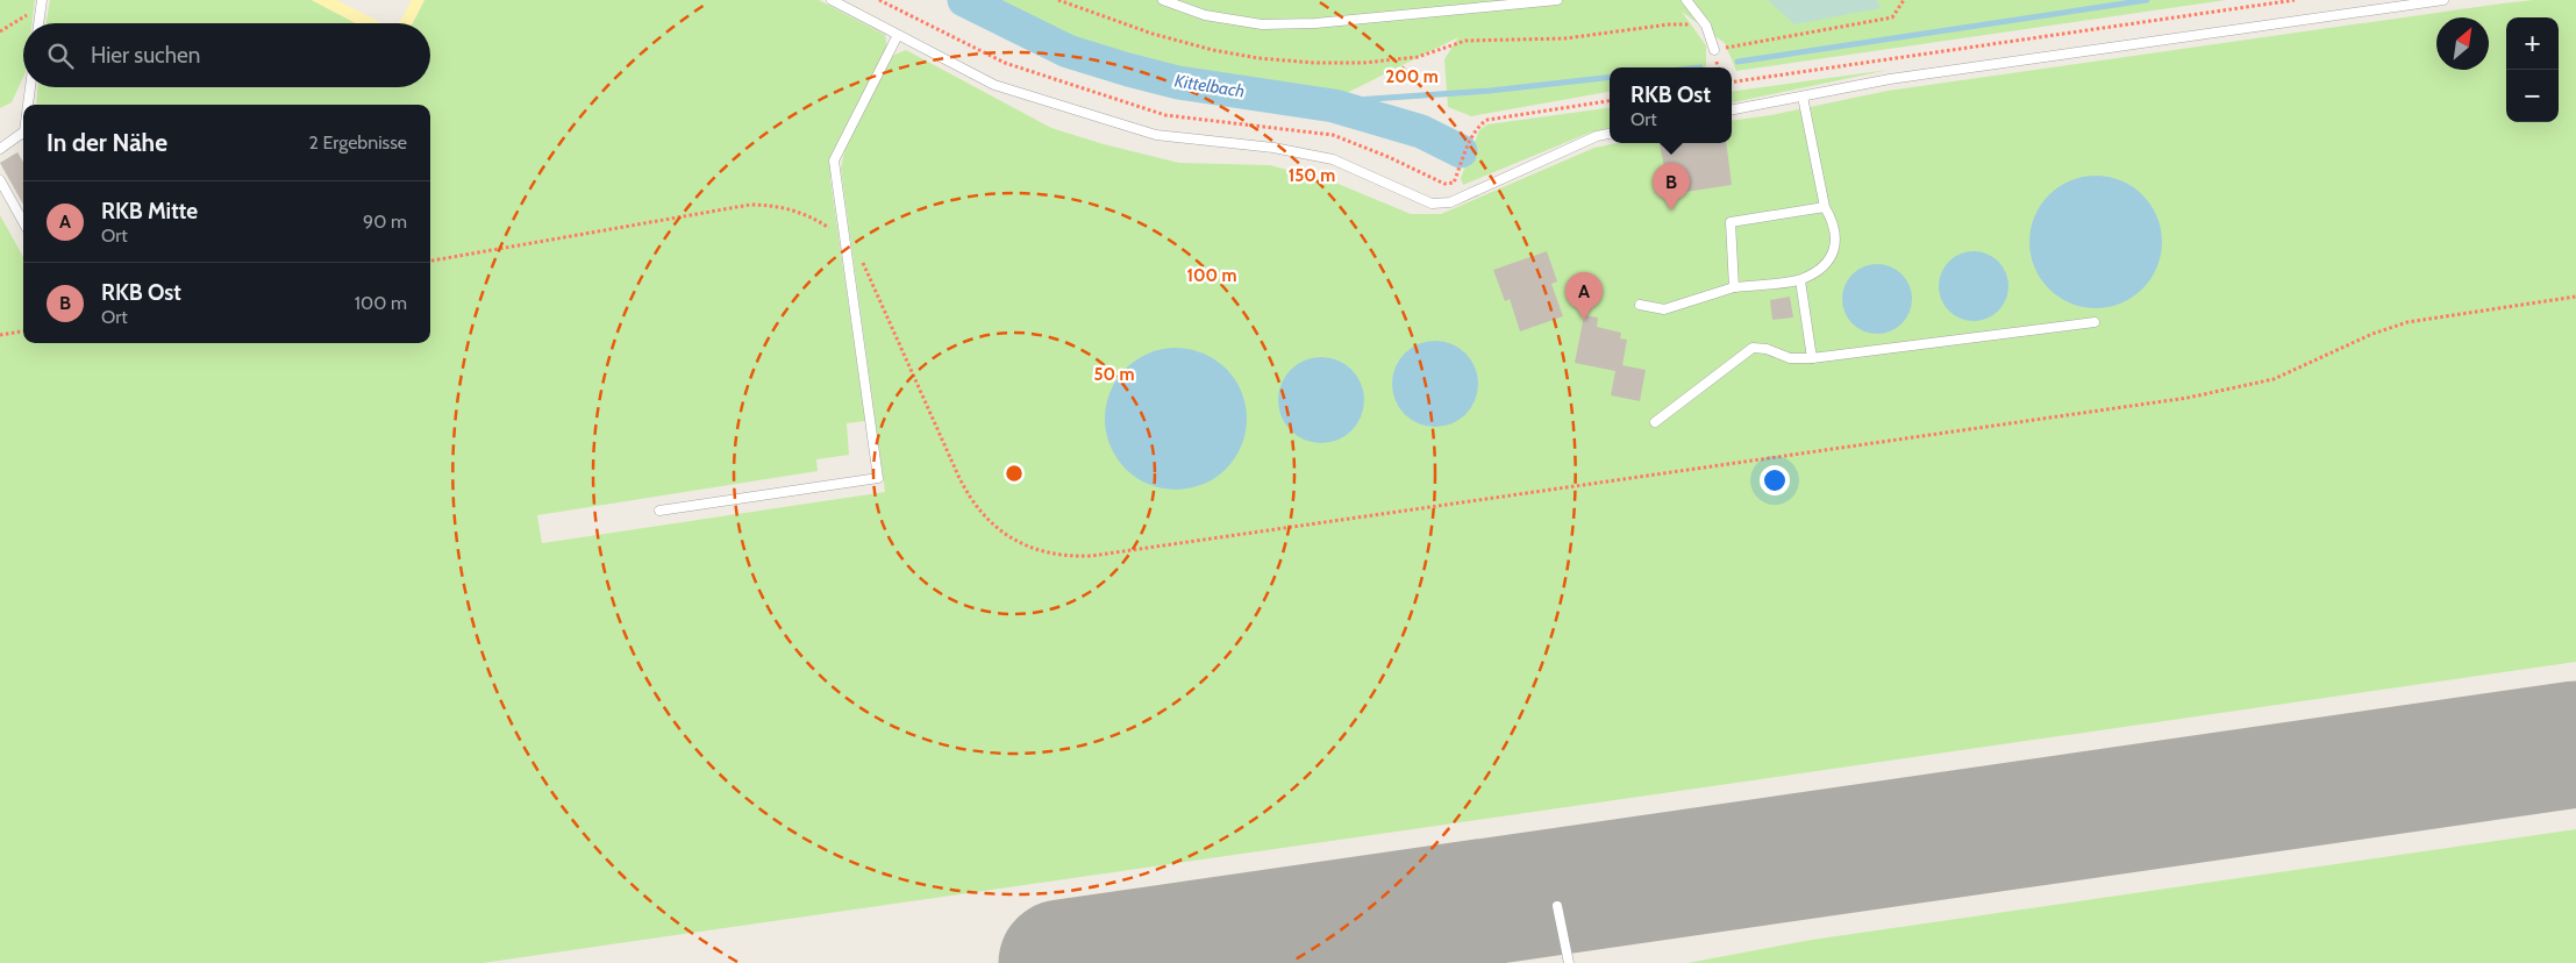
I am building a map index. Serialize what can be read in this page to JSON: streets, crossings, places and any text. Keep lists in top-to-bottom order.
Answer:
{
  "water": ["Kittelbach"],
  "north": "top right",
  "page": {
    "map_buttons": ["+", "−"],
    "search": "Hier suchen",
    "popup": ["RKB Ost", "Ort"],
    "heading": ["In der Nähe", "2 Ergebnisse"],
    "pins": ["B", "A"],
    "list": [
      {
        "mark": "A",
        "name": "RKB Mitte",
        "note": "Ort",
        "value": "90 m"
      },
      {
        "mark": "B",
        "name": "RKB Ost",
        "note": "Ort",
        "value": "100 m"
      }
    ]
  },
  "rings": [
    "200 m",
    "150 m",
    "100 m",
    "50 m"
  ]
}
